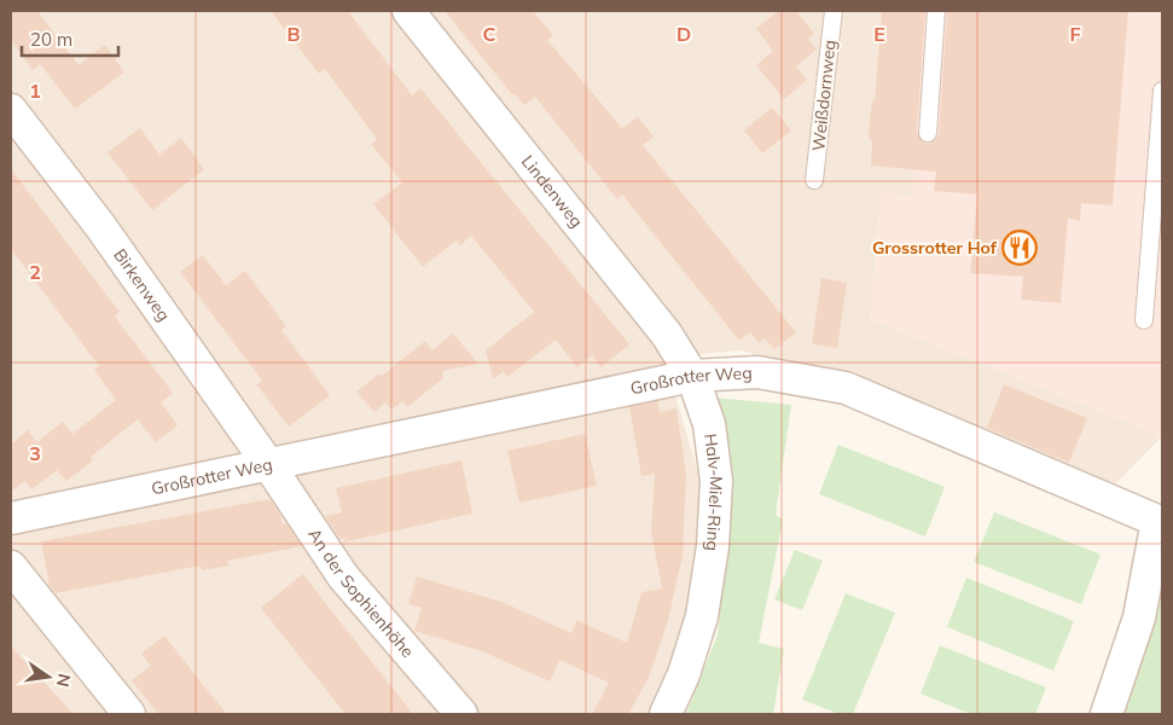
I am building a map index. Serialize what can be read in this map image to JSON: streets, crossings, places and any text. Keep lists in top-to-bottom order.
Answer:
{
  "streets": {
    "street": [
      "Lindenweg",
      "Birkenweg",
      "Großrotter Weg",
      "Halv-Miel-Ring",
      "An der Sophienhöhe"
    ],
    "lane": ["Weißdornweg"]
  },
  "crossings": [
    ["Lindenweg", "Großrotter Weg"],
    ["Lindenweg", "Halv-Miel-Ring"],
    ["Birkenweg", "Großrotter Weg"],
    ["Birkenweg", "An der Sophienhöhe"],
    ["Großrotter Weg", "Halv-Miel-Ring"],
    ["Großrotter Weg", "An der Sophienhöhe"]
  ],
  "places": {
    "restaurant": ["Grossrotter Hof"]
  },
  "scale_bar": "20 m",
  "north": "right",
  "grid": {
    "columns": [
      "B",
      "C",
      "D",
      "E",
      "F"
    ],
    "rows": ["1", "2", "3"]
  }
}
